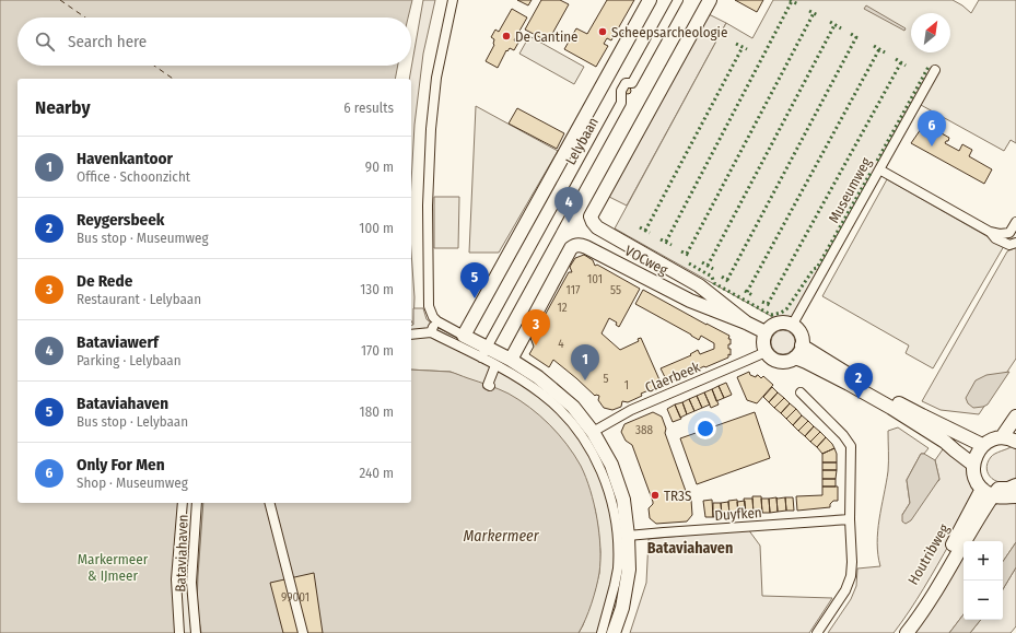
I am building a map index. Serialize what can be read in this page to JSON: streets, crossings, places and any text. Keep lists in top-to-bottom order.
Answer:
{
  "streets": {
    "street": [
      "Lelybaan",
      "Museumweg",
      "VOCweg",
      "Claerbeek",
      "Duyfken",
      "Bataviahaven",
      "Houtribweg"
    ]
  },
  "crossings": [
    ["Museumweg", "VOCweg"],
    ["Museumweg", "Claerbeek"],
    ["VOCweg", "Claerbeek"]
  ],
  "districts": ["Bataviahaven"],
  "water": ["Markermeer"],
  "parks": ["Markermeer & IJmeer"],
  "places": ["Scheepsarcheologie", "De Cantine", "TR3S"],
  "house_numbers": [
    "101",
    "117",
    "55",
    "12",
    "4",
    "5",
    "1",
    "388",
    "99001"
  ],
  "north": "top right",
  "page": {
    "search": "Search here",
    "heading": ["Nearby", "6 results"],
    "pins": [
      "6",
      "4",
      "5",
      "3",
      "1",
      "2"
    ],
    "list": [
      {
        "mark": "1",
        "name": "Havenkantoor",
        "note": "Office · Schoonzicht",
        "value": "90 m"
      },
      {
        "mark": "2",
        "name": "Reygersbeek",
        "note": "Bus stop · Museumweg",
        "value": "100 m"
      },
      {
        "mark": "3",
        "name": "De Rede",
        "note": "Restaurant · Lelybaan",
        "value": "130 m"
      },
      {
        "mark": "4",
        "name": "Bataviawerf",
        "note": "Parking · Lelybaan",
        "value": "170 m"
      },
      {
        "mark": "5",
        "name": "Bataviahaven",
        "note": "Bus stop · Lelybaan",
        "value": "180 m"
      },
      {
        "mark": "6",
        "name": "Only For Men",
        "note": "Shop · Museumweg",
        "value": "240 m"
      }
    ],
    "map_buttons": ["+", "−"]
  }
}
